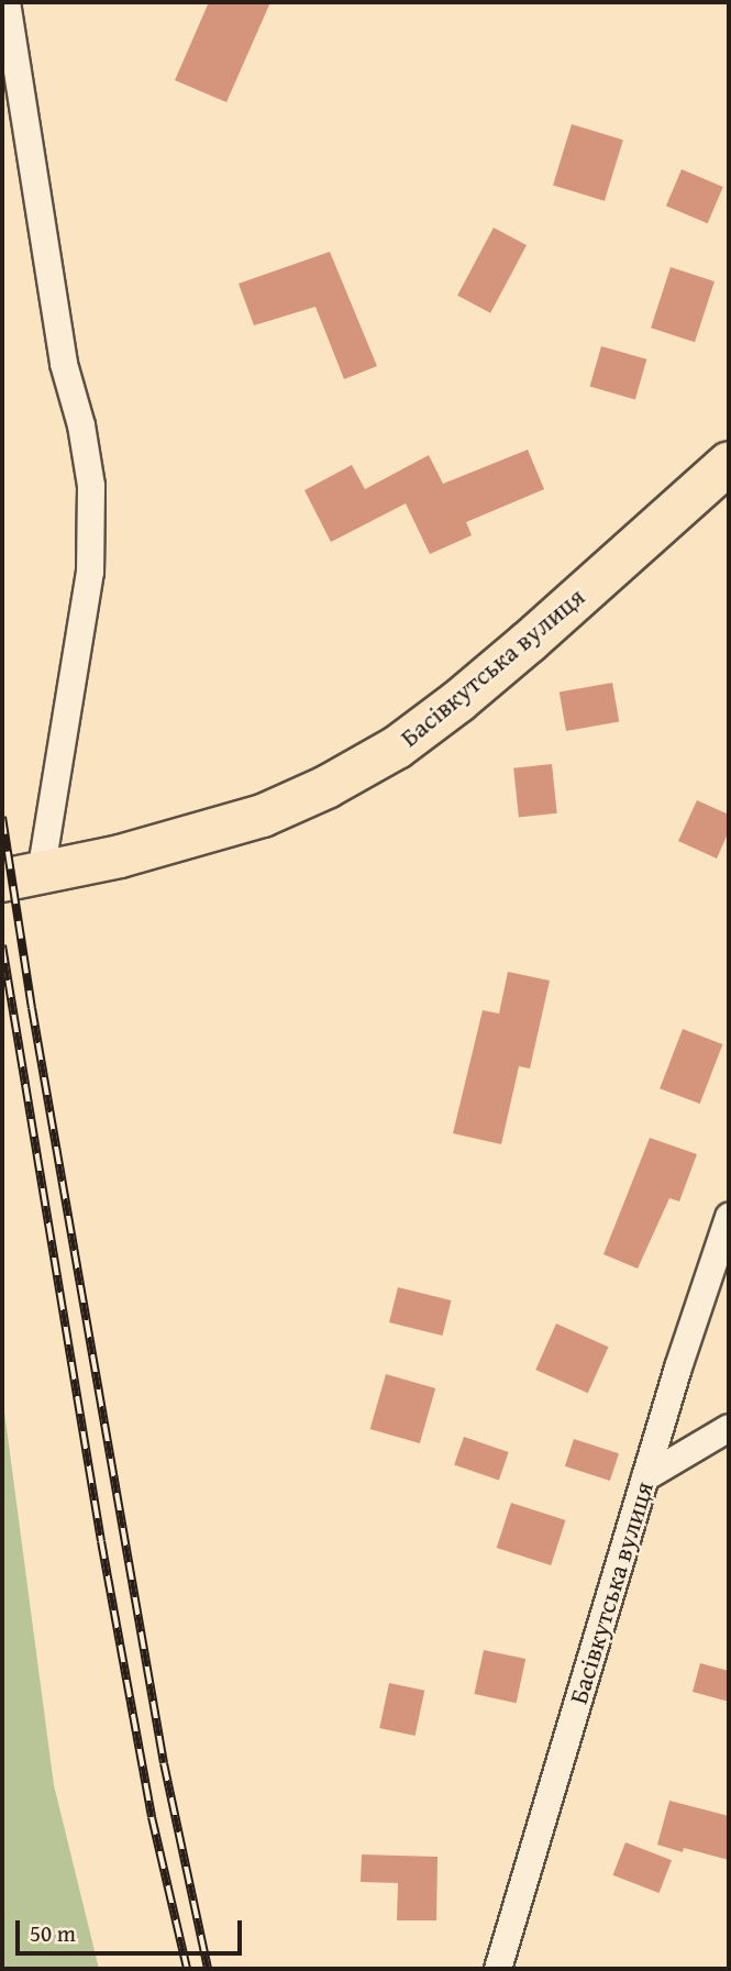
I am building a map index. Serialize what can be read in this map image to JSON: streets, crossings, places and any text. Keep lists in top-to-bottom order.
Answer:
{
  "streets": {
    "main road": ["Басівкутська вулиця"]
  },
  "scale_bar": "50 m"
}
